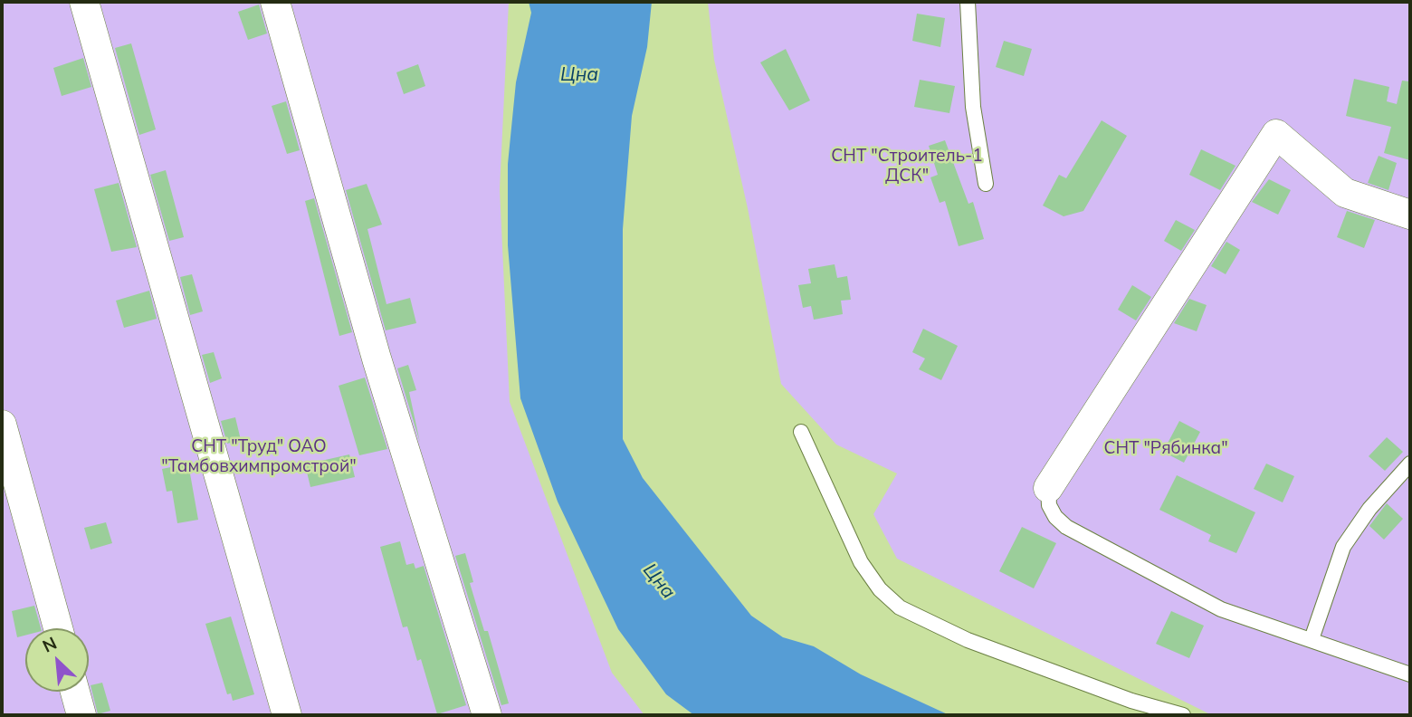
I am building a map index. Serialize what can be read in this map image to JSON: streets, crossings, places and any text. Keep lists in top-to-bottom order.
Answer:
{
  "water": ["Цна"],
  "parks": ["СНТ \"Строитель-1 ДСК\"", "СНТ \"Труд\" ОАО \"Тамбовхимпромстрой\"", "СНТ \"Рябинка\""],
  "north": "top left"
}
